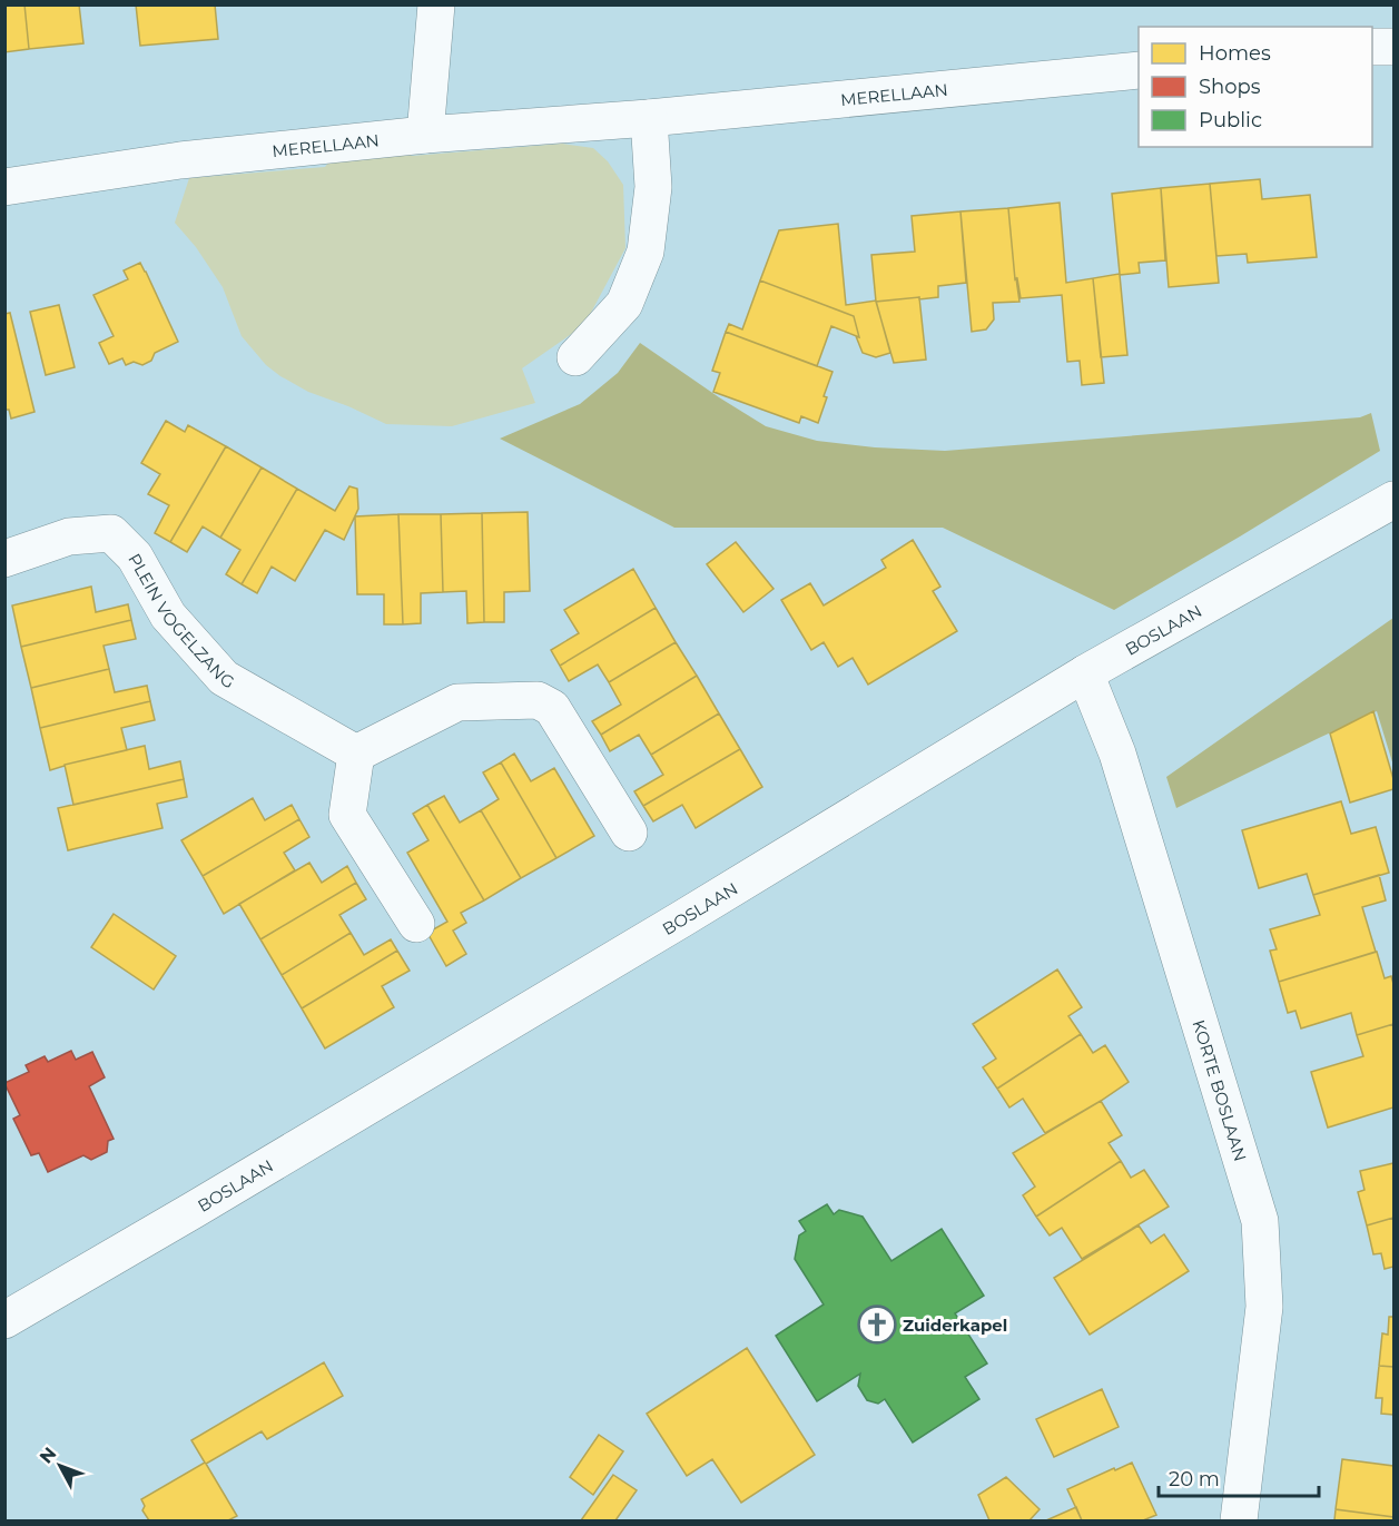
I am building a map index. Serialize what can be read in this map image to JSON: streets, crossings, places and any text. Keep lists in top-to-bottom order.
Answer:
{
  "streets": {
    "street": [
      "MERELLAAN",
      "PLEIN VOGELZANG",
      "BOSLAAN",
      "KORTE BOSLAAN"
    ]
  },
  "crossings": [
    ["BOSLAAN", "KORTE BOSLAAN"]
  ],
  "places": {
    "church": ["Zuiderkapel"]
  },
  "legend": ["Homes", "Shops", "Public"],
  "scale_bar": "20 m",
  "north": "top left"
}
